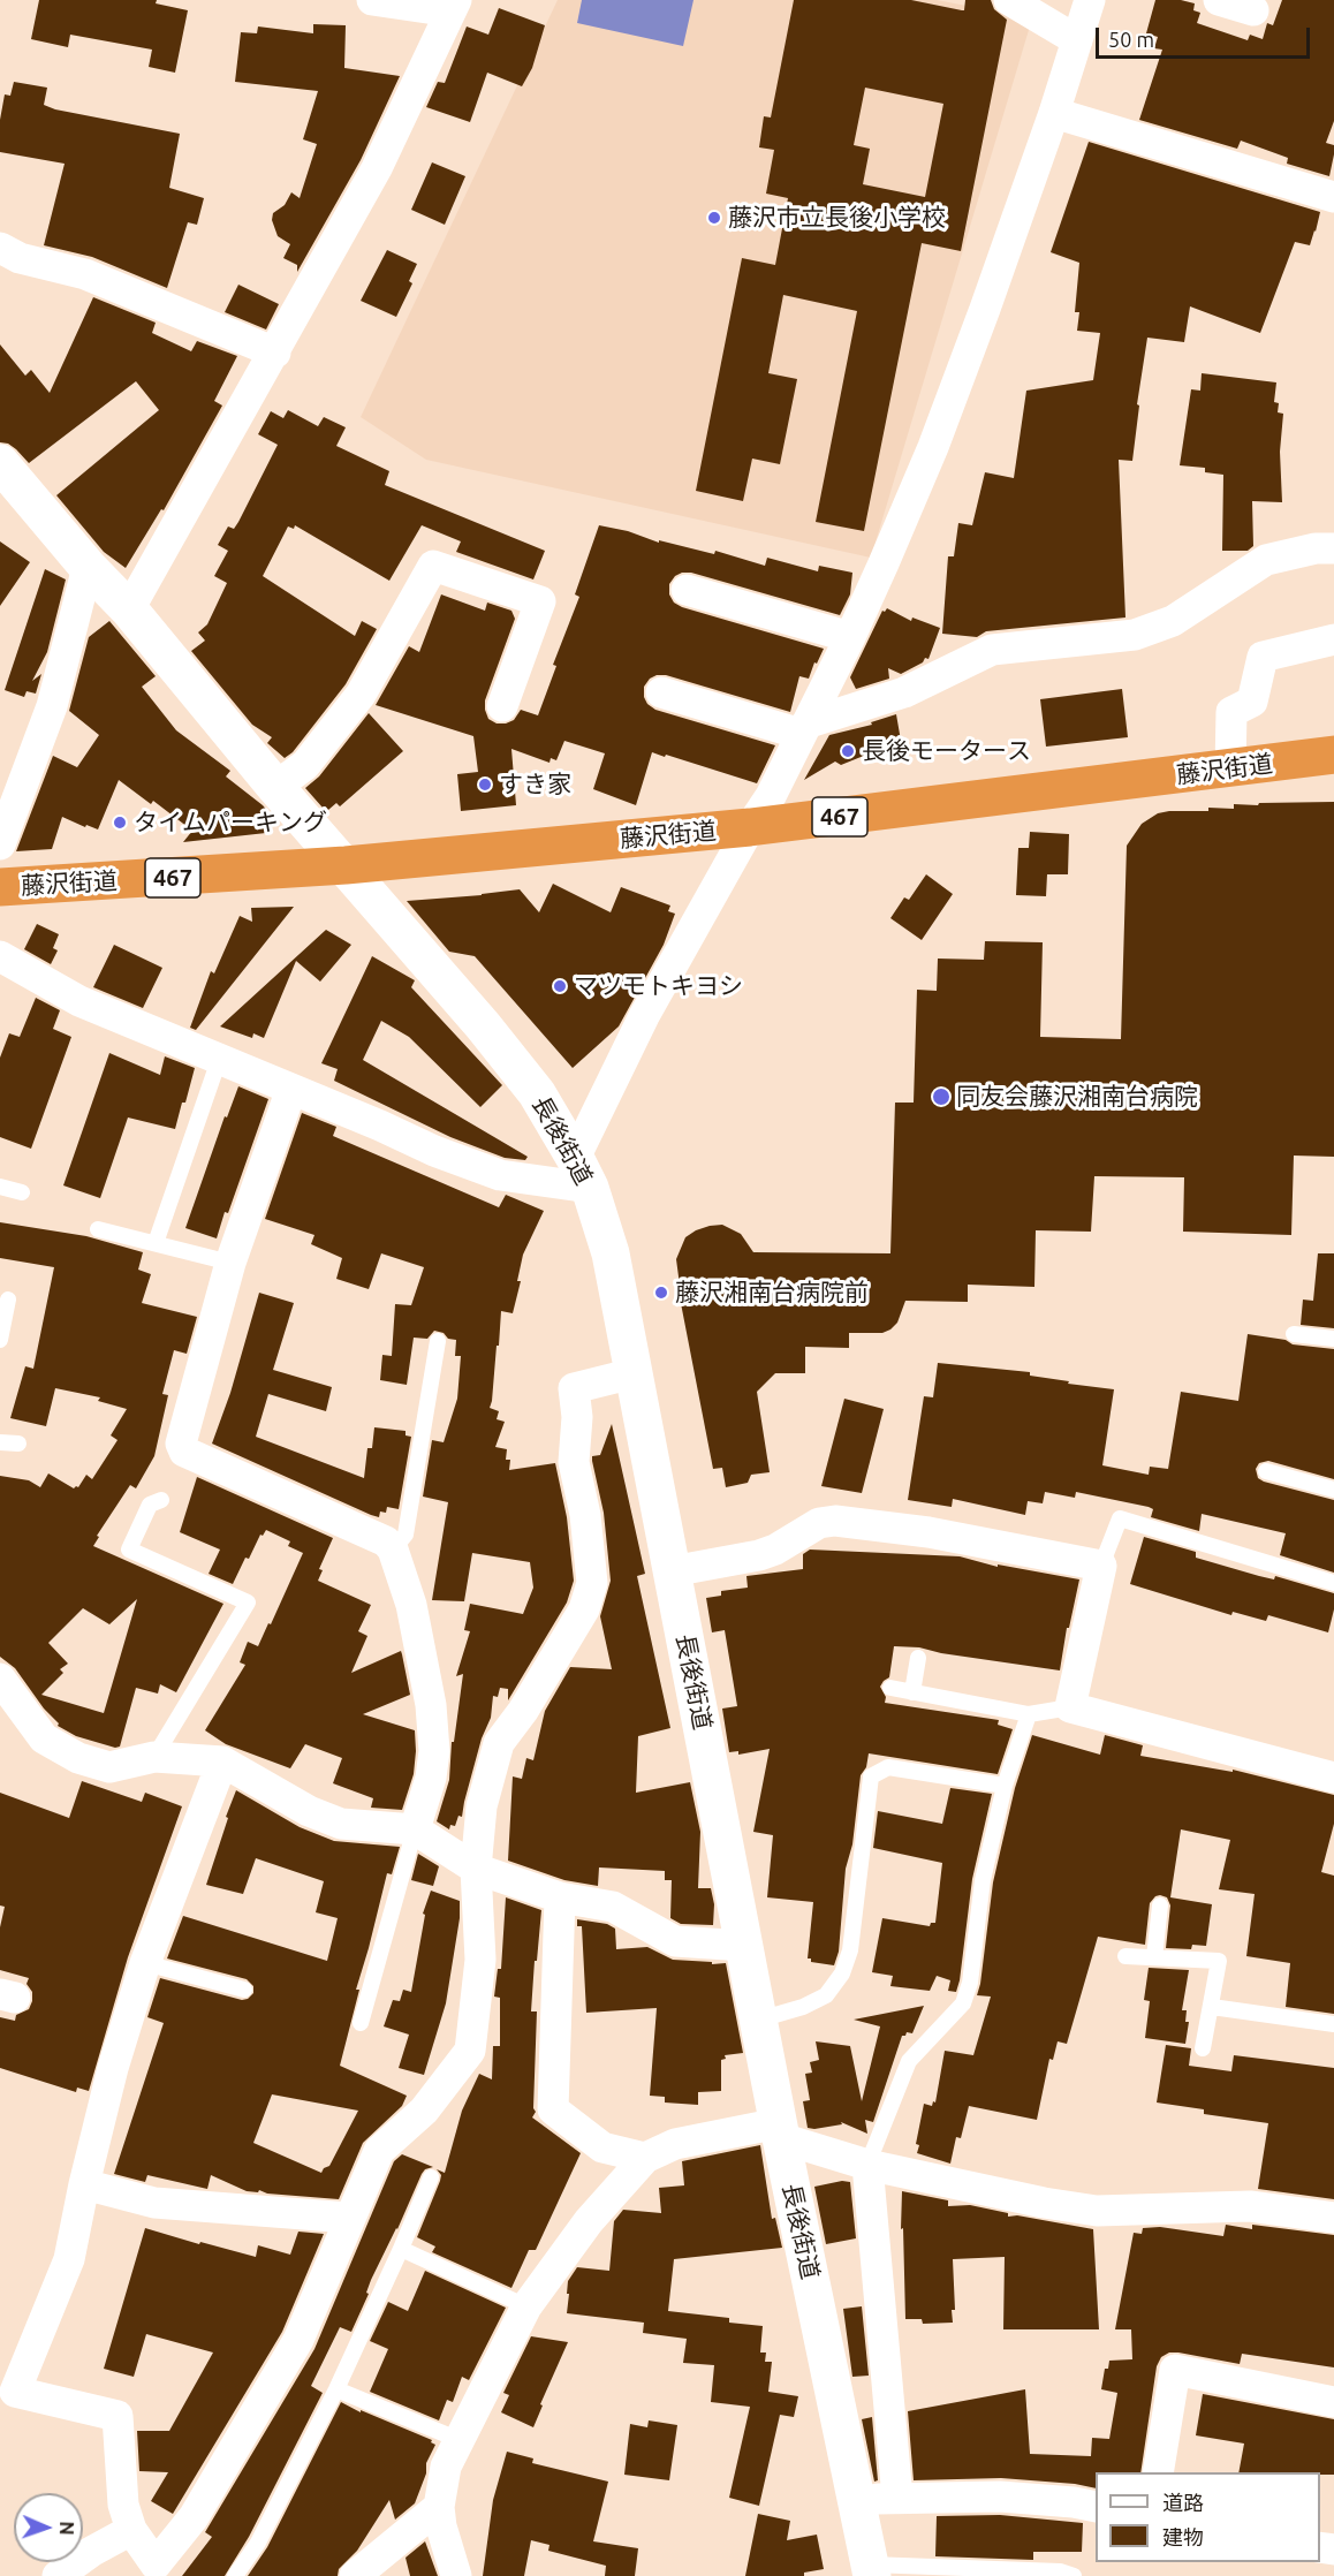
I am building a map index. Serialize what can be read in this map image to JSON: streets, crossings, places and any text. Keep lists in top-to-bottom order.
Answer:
{
  "streets": {
    "highway": ["藤沢街道", "467"],
    "street": ["長後街道"]
  },
  "crossings": [
    ["藤沢街道", "長後街道"]
  ],
  "places": [
    "藤沢市立長後小学校",
    "長後モータース",
    "すき家",
    "タイムパーキング",
    "マツモトキヨシ",
    "同友会藤沢湘南台病院",
    "藤沢湘南台病院前"
  ],
  "legend": ["道路", "建物"],
  "scale_bar": "50 m",
  "north": "right"
}
